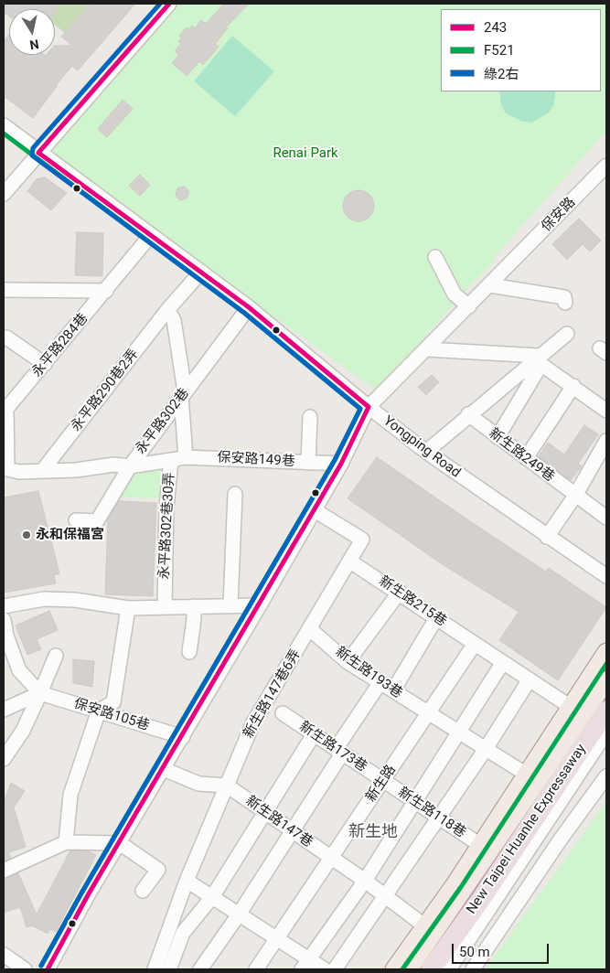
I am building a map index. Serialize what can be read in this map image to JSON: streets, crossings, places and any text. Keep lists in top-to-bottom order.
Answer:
{
  "streets": {
    "highway": ["New Taipei Huanhe Expressaway"],
    "street": [
      "保安路",
      "永平路284巷",
      "永平路290巷2弄",
      "永平路302巷",
      "Yongping Road",
      "新生路249巷",
      "保安路149巷",
      "永平路302巷30弄",
      "新生路215巷",
      "新生路193巷",
      "新生路147巷6弄",
      "保安路105巷",
      "新生路173巷",
      "新生路",
      "新生路118巷",
      "新生路147巷"
    ]
  },
  "crossings": [
    ["保安路", "Yongping Road"],
    ["保安路", "保安路149巷"],
    ["保安路", "新生路147巷6弄"],
    ["保安路", "保安路105巷"],
    ["永平路284巷", "永平路290巷2弄"],
    ["永平路284巷", "永平路302巷"],
    ["永平路284巷", "Yongping Road"],
    ["永平路290巷2弄", "永平路302巷"],
    ["永平路290巷2弄", "Yongping Road"],
    ["永平路302巷", "Yongping Road"],
    ["永平路302巷", "永平路302巷30弄"],
    ["保安路149巷", "永平路302巷30弄"],
    ["新生路215巷", "新生路147巷6弄"],
    ["新生路215巷", "新生路"],
    ["新生路193巷", "新生路147巷6弄"],
    ["新生路193巷", "新生路"],
    ["新生路147巷6弄", "新生路147巷"],
    ["新生路173巷", "新生路"],
    ["新生路173巷", "新生路118巷"],
    ["新生路", "新生路118巷"],
    ["新生路", "新生路147巷"]
  ],
  "districts": ["新生地"],
  "parks": ["Renai Park"],
  "places": ["永和保福宮"],
  "lines": ["transit line 243", "transit line 綠2右", "transit line F521"],
  "legend": ["243", "F521", "綠2右"],
  "scale_bar": "50 m",
  "north": "bottom"
}
